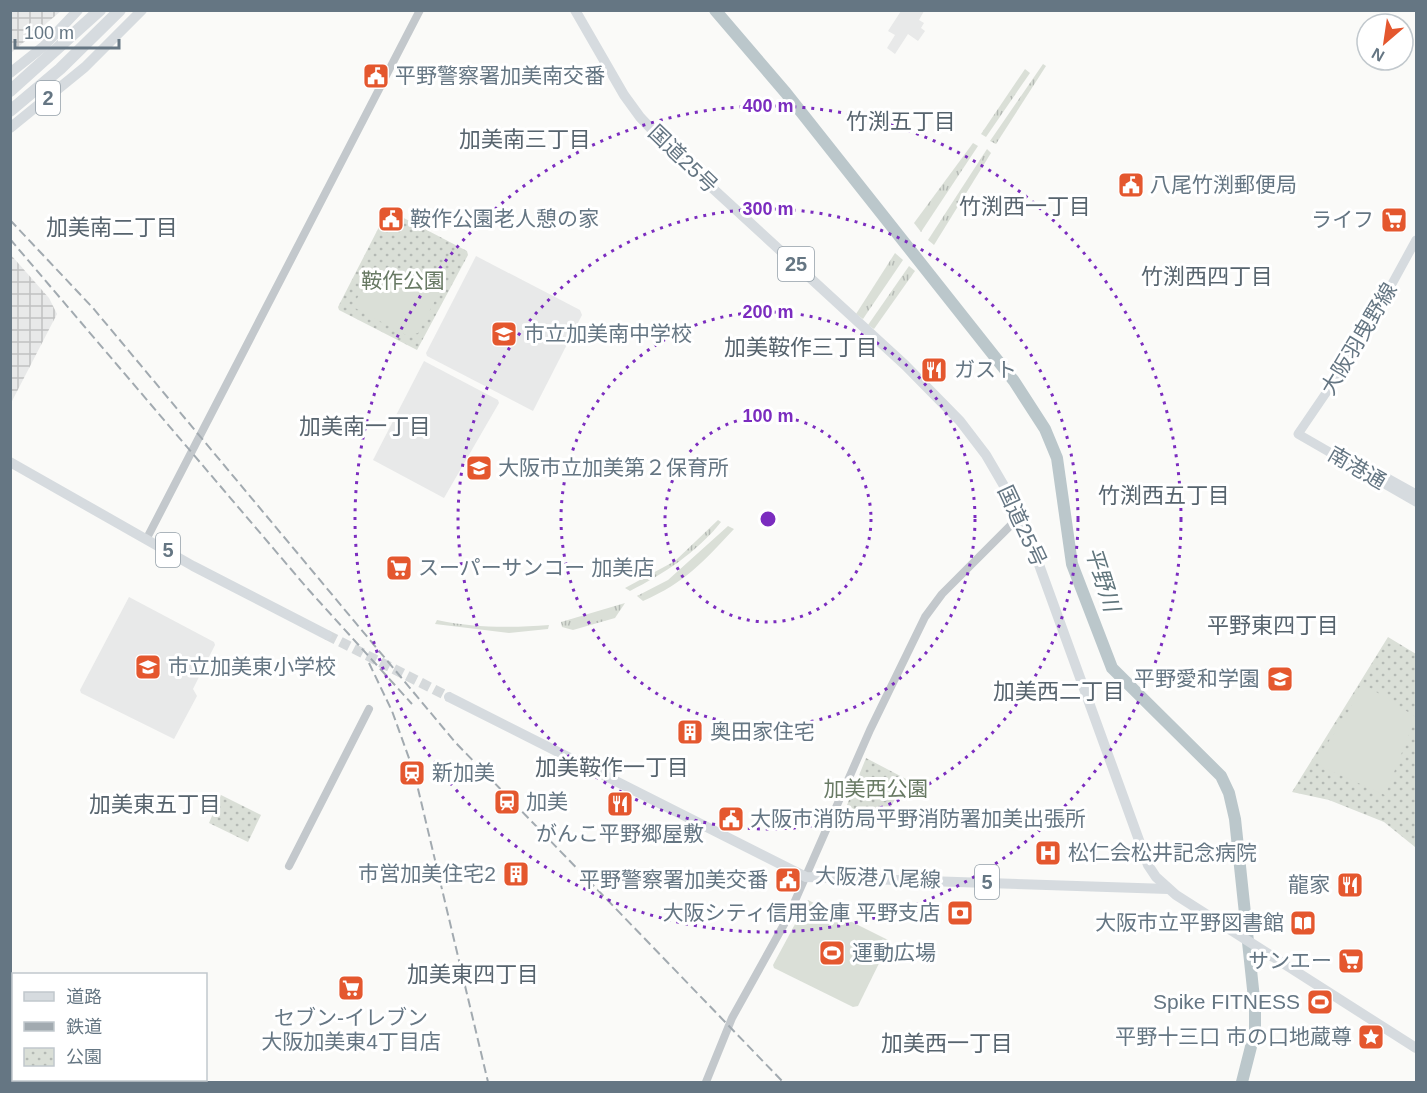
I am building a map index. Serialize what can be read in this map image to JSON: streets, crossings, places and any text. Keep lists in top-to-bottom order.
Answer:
{
  "streets": {
    "main road": [
      "2",
      "国道25号",
      "25",
      "大阪羽曳野線",
      "南港通",
      "5",
      "大阪港八尾線"
    ]
  },
  "crossings": [
    ["国道25号", "大阪港八尾線"],
    ["大阪羽曳野線", "南港通"]
  ],
  "districts": [
    "竹渕五丁目",
    "加美南三丁目",
    "竹渕西一丁目",
    "加美南二丁目",
    "竹渕西四丁目",
    "加美鞍作三丁目",
    "加美南一丁目",
    "竹渕西五丁目",
    "平野東四丁目",
    "加美西二丁目",
    "加美鞍作一丁目",
    "加美東五丁目",
    "加美東四丁目",
    "加美西一丁目"
  ],
  "water": ["平野川"],
  "parks": ["鞍作公園", "加美西公園"],
  "places": {
    "public building": [
      "平野警察署加美南交番",
      "八尾竹渕郵便局",
      "鞍作公園老人憩の家",
      "大阪市消防局平野消防署加美出張所",
      "平野警察署加美交番"
    ],
    "supermarket": [
      "ライフ",
      "スーパーサンコー 加美店",
      "サンエー",
      "セブン-イレブン 大阪加美東4丁目店"
    ],
    "school or university": [
      "市立加美南中学校",
      "大阪市立加美第２保育所",
      "市立加美東小学校",
      "平野愛和学園"
    ],
    "restaurant": ["ガスト", "がんこ平野郷屋敷", "龍家"],
    "building": ["奥田家住宅", "市営加美住宅2"],
    "station": ["新加美", "加美"],
    "hospital": ["松仁会松井記念病院"],
    "bank": ["大阪シティ信用金庫 平野支店"],
    "library": ["大阪市立平野図書館"],
    "sports": ["運動広場", "Spike FITNESS"],
    "place": ["平野十三口 市の口地蔵尊"]
  },
  "legend": ["道路", "鉄道", "公園"],
  "scale_bar": "100 m",
  "north": "bottom left",
  "rings": [
    "400 m",
    "300 m",
    "200 m",
    "100 m"
  ]
}
